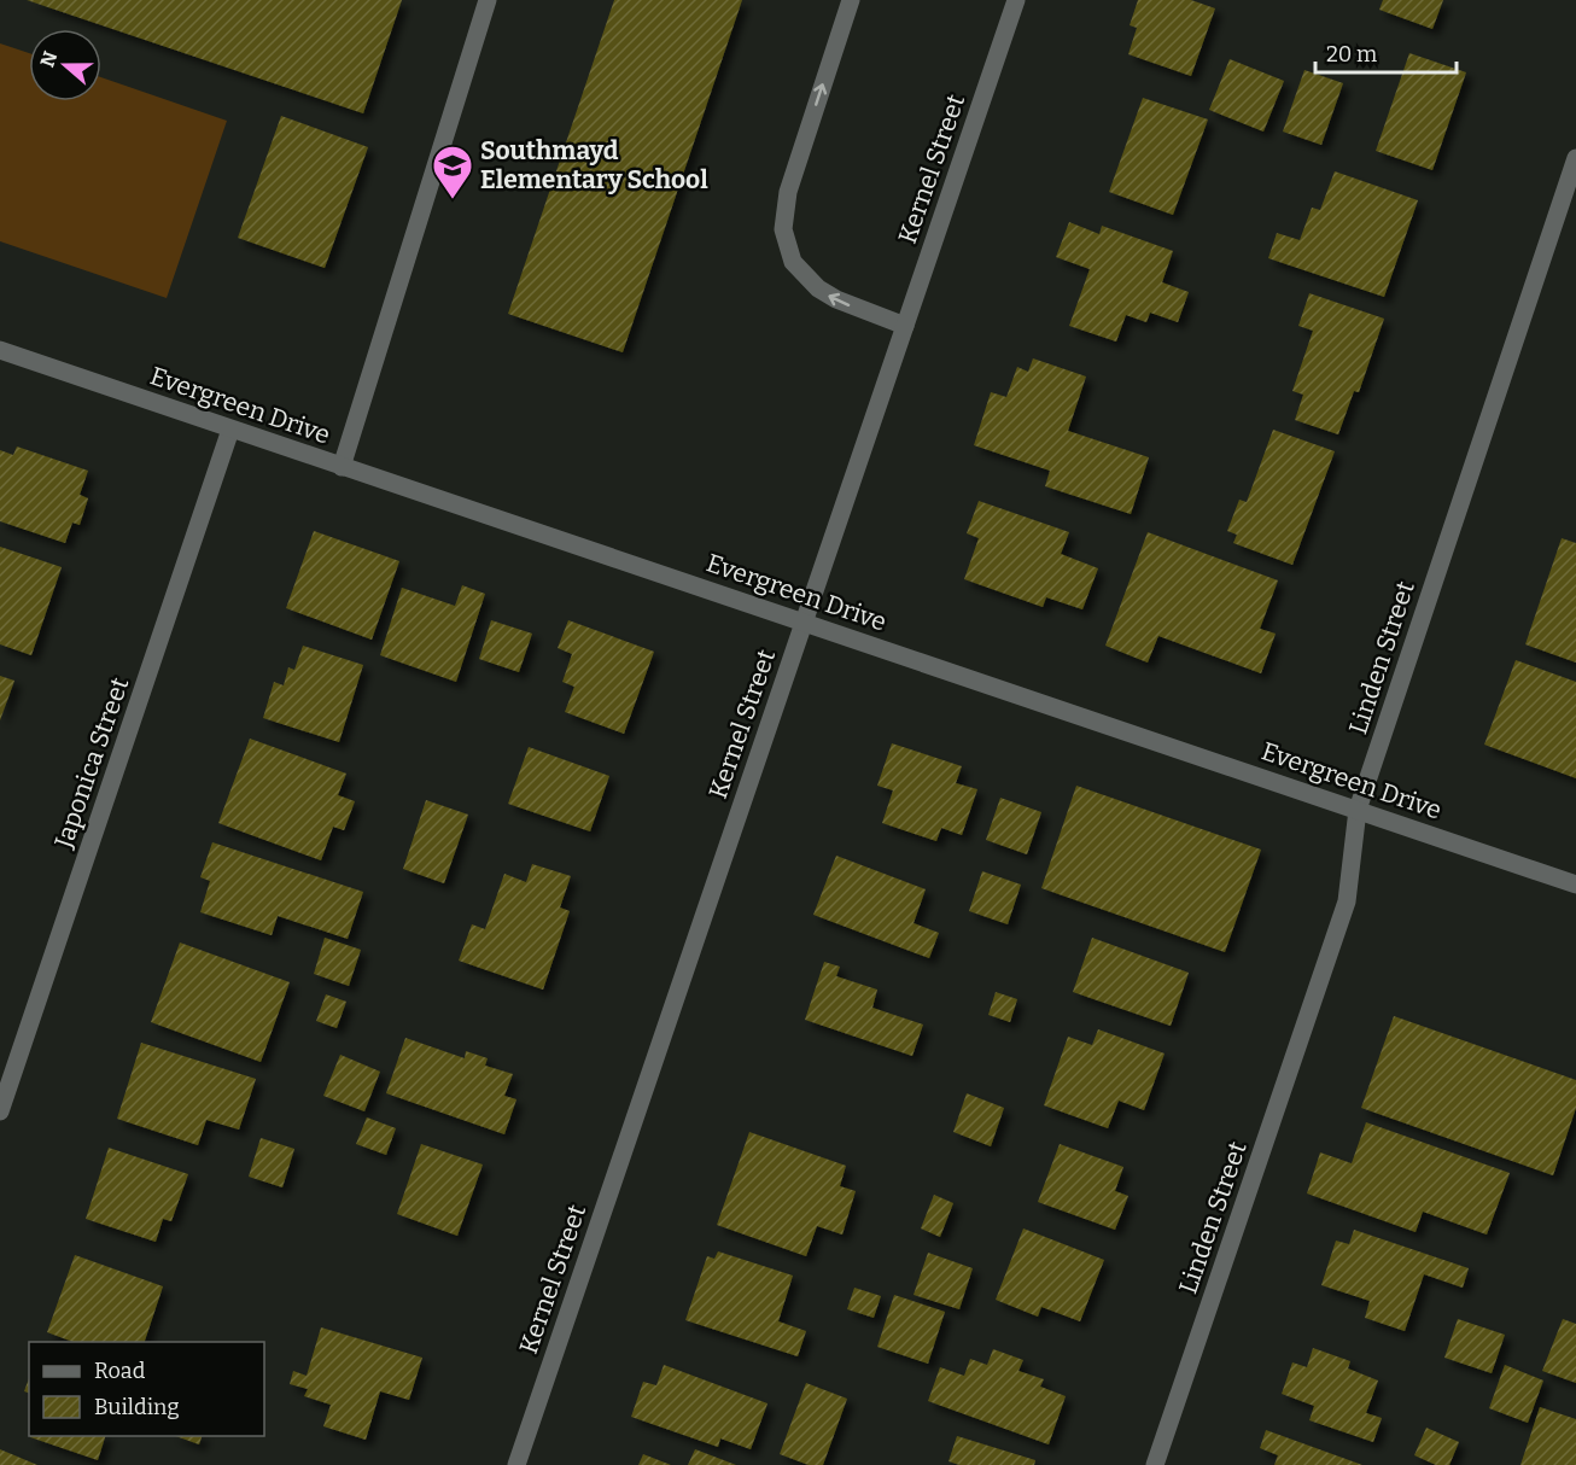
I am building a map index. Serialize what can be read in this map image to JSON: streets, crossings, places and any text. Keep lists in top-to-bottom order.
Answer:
{
  "streets": {
    "street": [
      "Kernel Street",
      "Evergreen Drive",
      "Linden Street",
      "Japonica Street"
    ]
  },
  "crossings": [
    ["Kernel Street", "Evergreen Drive"],
    ["Evergreen Drive", "Linden Street"],
    ["Evergreen Drive", "Japonica Street"]
  ],
  "places": {
    "school or university": ["Southmayd Elementary School"]
  },
  "legend": ["Road", "Building"],
  "scale_bar": "20 m",
  "north": "left"
}
